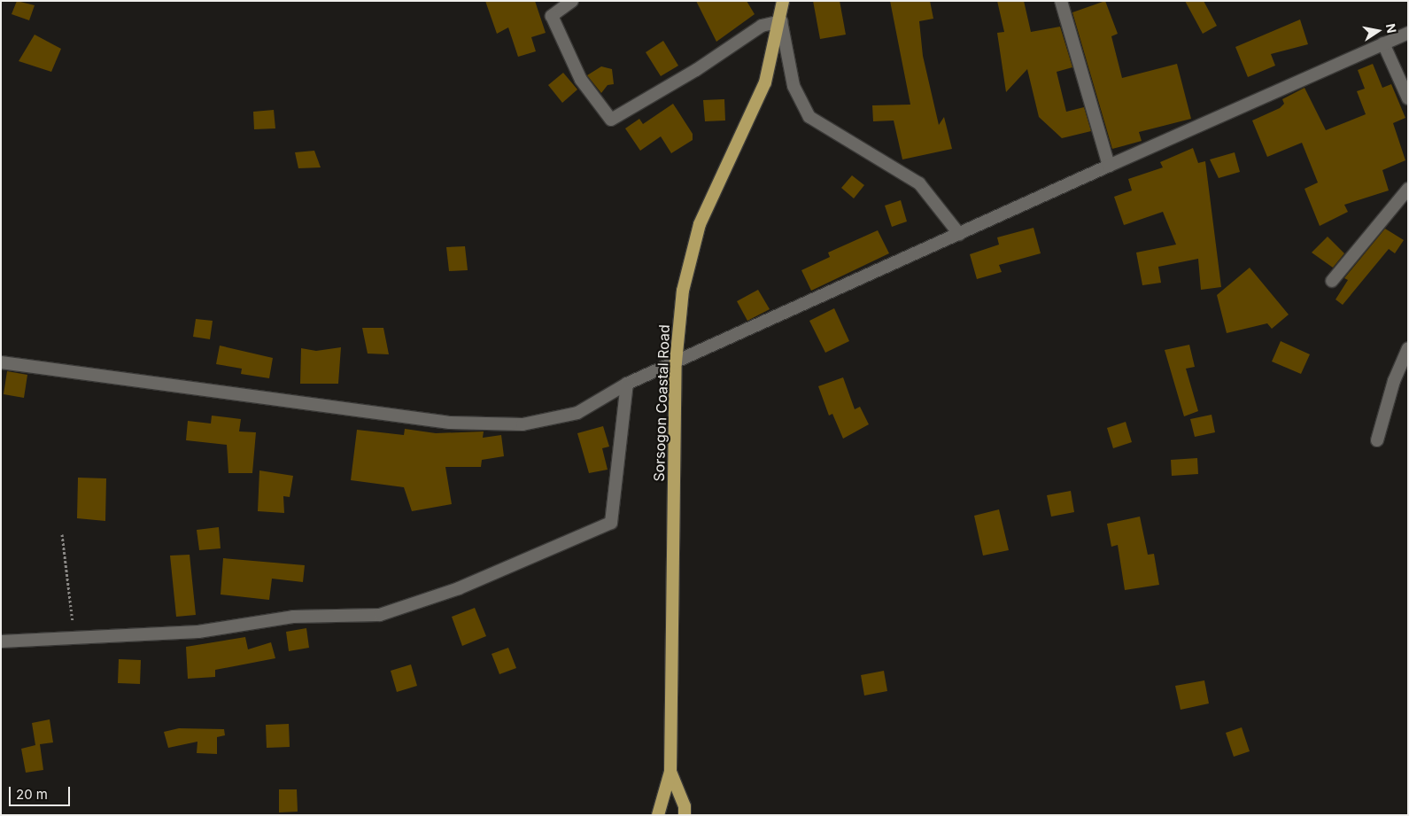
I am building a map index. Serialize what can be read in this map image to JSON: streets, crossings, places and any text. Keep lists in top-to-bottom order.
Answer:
{
  "streets": {
    "highway": ["Sorsogon Coastal Road"]
  },
  "scale_bar": "20 m",
  "north": "right"
}
